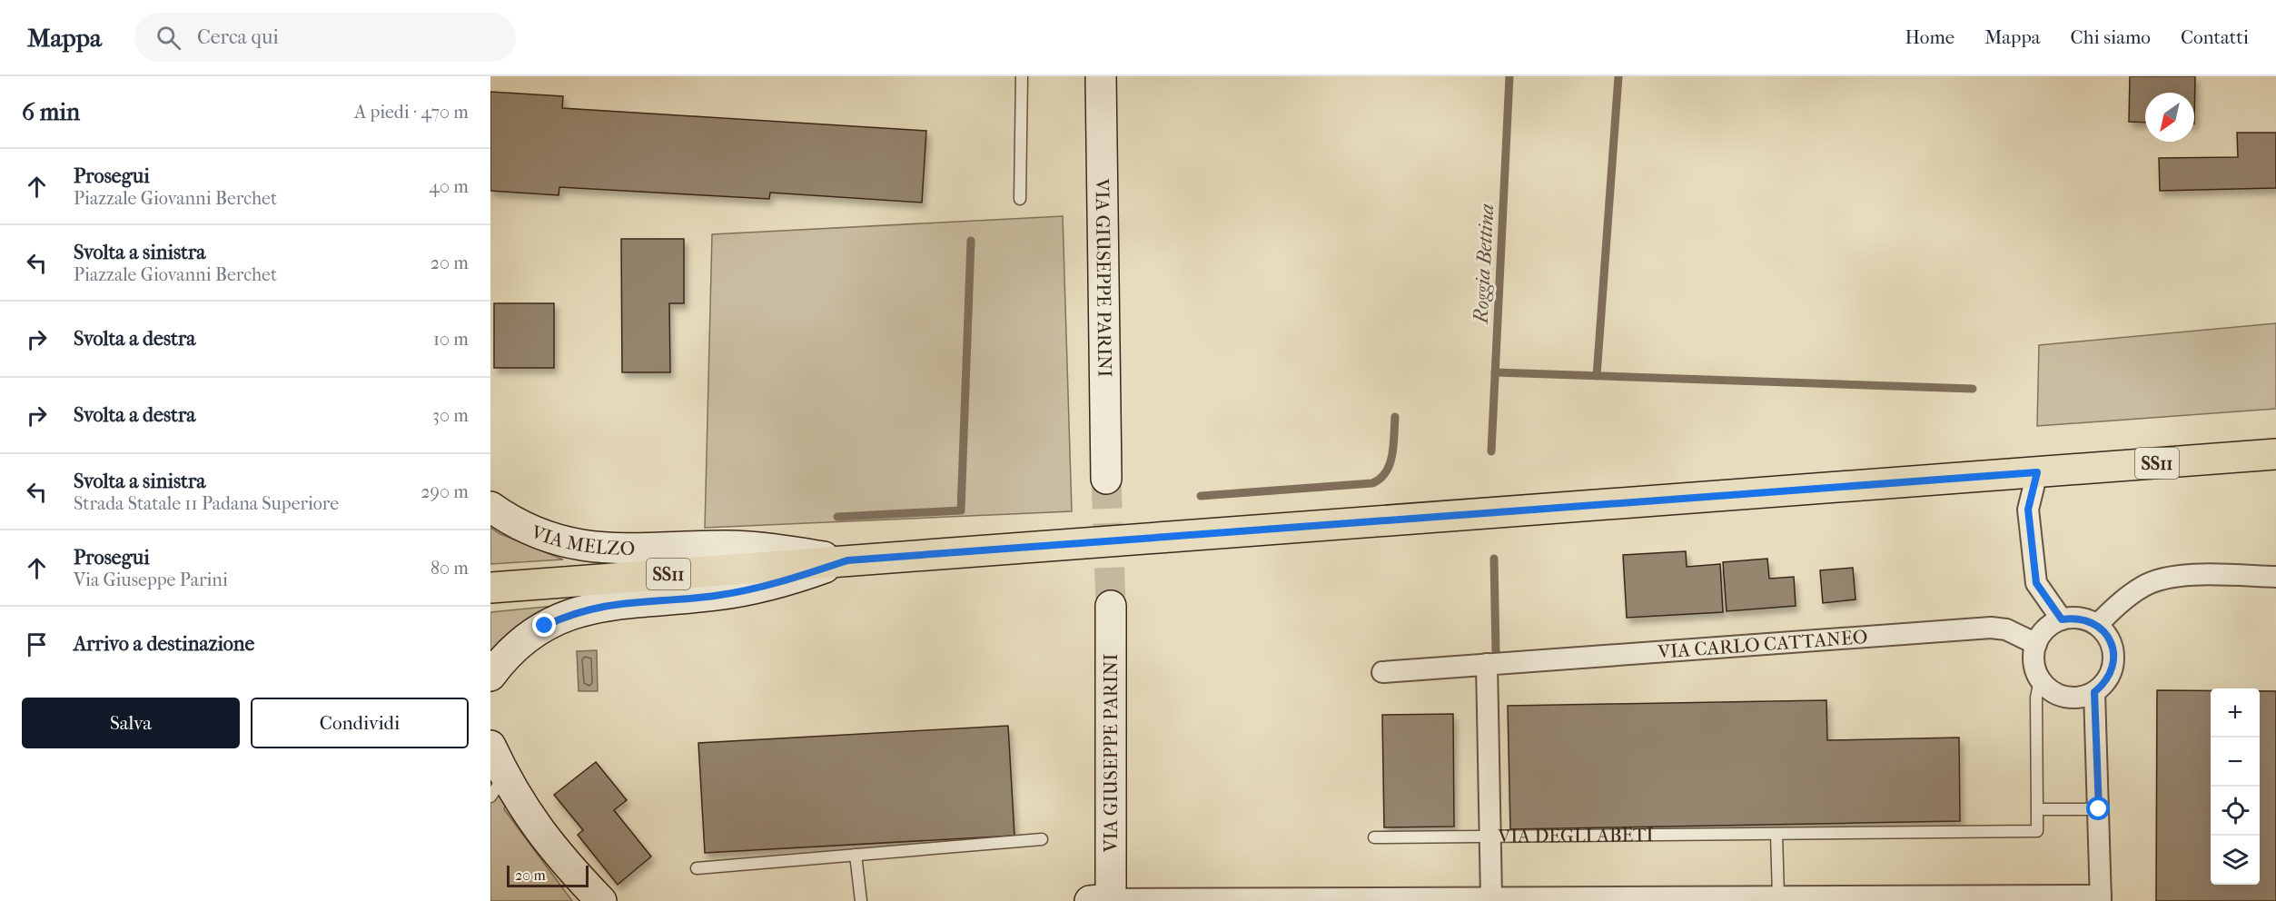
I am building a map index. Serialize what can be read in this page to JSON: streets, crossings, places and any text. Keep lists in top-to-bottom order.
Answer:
{
  "streets": {
    "main road": ["SS11"],
    "street": ["VIA GIUSEPPE PARINI", "VIA MELZO", "VIA CARLO CATTANEO"],
    "lane": ["VIA DEGLI ABETI"]
  },
  "crossings": [
    ["SS11", "VIA MELZO"]
  ],
  "water": ["Roggia Bettina"],
  "scale_bar": "20 m",
  "north": "bottom left",
  "page": {
    "header": "Mappa",
    "search": "Cerca qui",
    "nav": [
      "Home",
      "Mappa",
      "Chi siamo",
      "Contatti"
    ],
    "heading": ["6 min", "A piedi · 470 m"],
    "list": [
      ["Prosegui", "Piazzale Giovanni Berchet", "40 m"],
      ["Svolta a sinistra", "Piazzale Giovanni Berchet", "20 m"],
      ["Svolta a destra", "10 m"],
      ["Svolta a destra", "30 m"],
      ["Svolta a sinistra", "Strada Statale 11 Padana Superiore", "290 m"],
      ["Prosegui", "Via Giuseppe Parini", "80 m"],
      "Arrivo a destinazione"
    ],
    "buttons": ["Salva", "Condividi"],
    "map_buttons": ["+", "−"],
    "scale": "20 m"
  }
}
